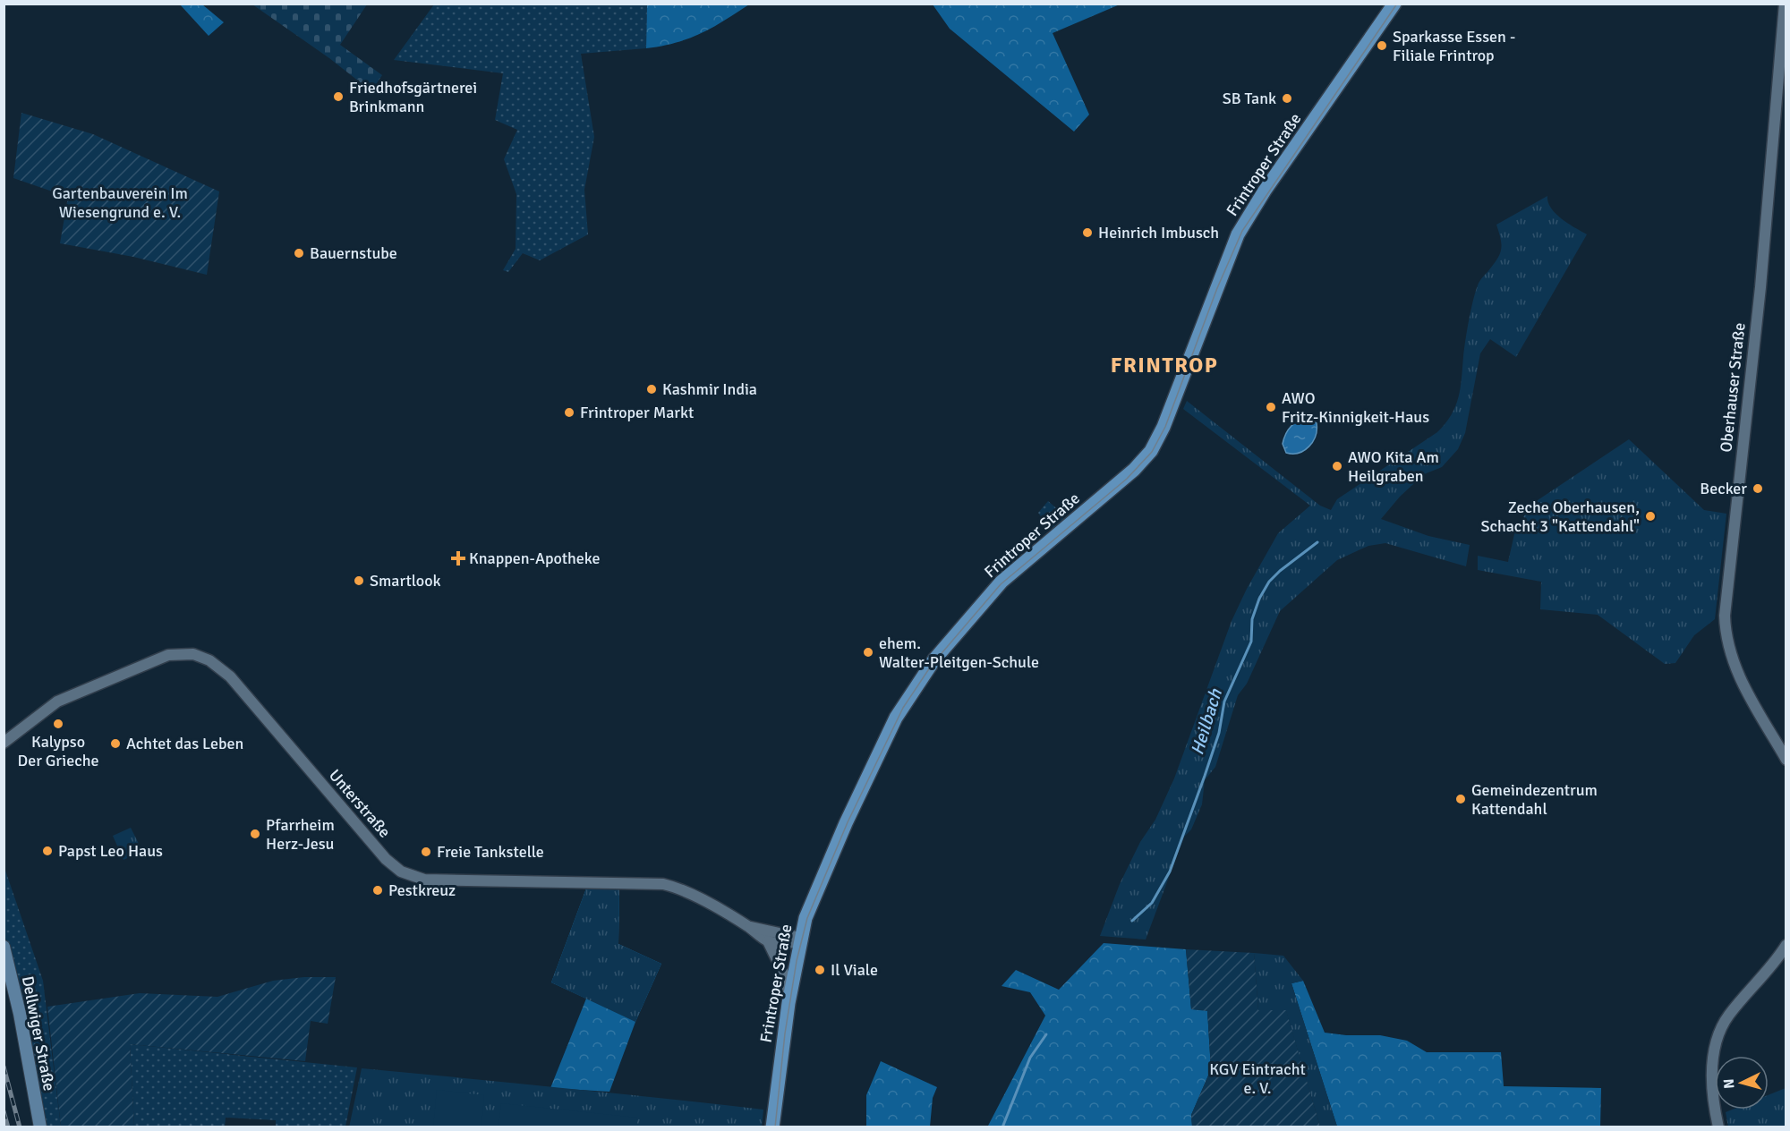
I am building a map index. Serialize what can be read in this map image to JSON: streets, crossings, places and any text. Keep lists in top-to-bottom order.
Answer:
{
  "streets": {
    "main road": ["Frintroper Straße", "Dellwiger Straße"],
    "street": ["Oberhauser Straße", "Unterstraße"]
  },
  "crossings": [
    ["Frintroper Straße", "Unterstraße"]
  ],
  "districts": ["FRINTROP"],
  "water": ["Heilbach"],
  "parks": ["Gartenbauverein Im Wiesengrund e. V.", "KGV Eintracht e. V."],
  "places": {
    "other": [
      "Sparkasse Essen - Filiale Frintrop",
      "Friedhofsgärtnerei Brinkmann",
      "SB Tank",
      "Heinrich Imbusch",
      "Bauernstube",
      "Kashmir India",
      "AWO Fritz-Kinnigkeit-Haus",
      "Frintroper Markt",
      "AWO Kita Am Heilgraben",
      "Becker",
      "Zeche Oberhausen, Schacht 3 \"Kattendahl\"",
      "Smartlook",
      "ehem. Walter-Pleitgen-Schule",
      "Kalypso Der Grieche",
      "Achtet das Leben",
      "Gemeindezentrum Kattendahl",
      "Pfarrheim Herz-Jesu",
      "Papst Leo Haus",
      "Freie Tankstelle",
      "Pestkreuz",
      "Il Viale"
    ],
    "health": ["Knappen-Apotheke"]
  },
  "north": "left"
}
